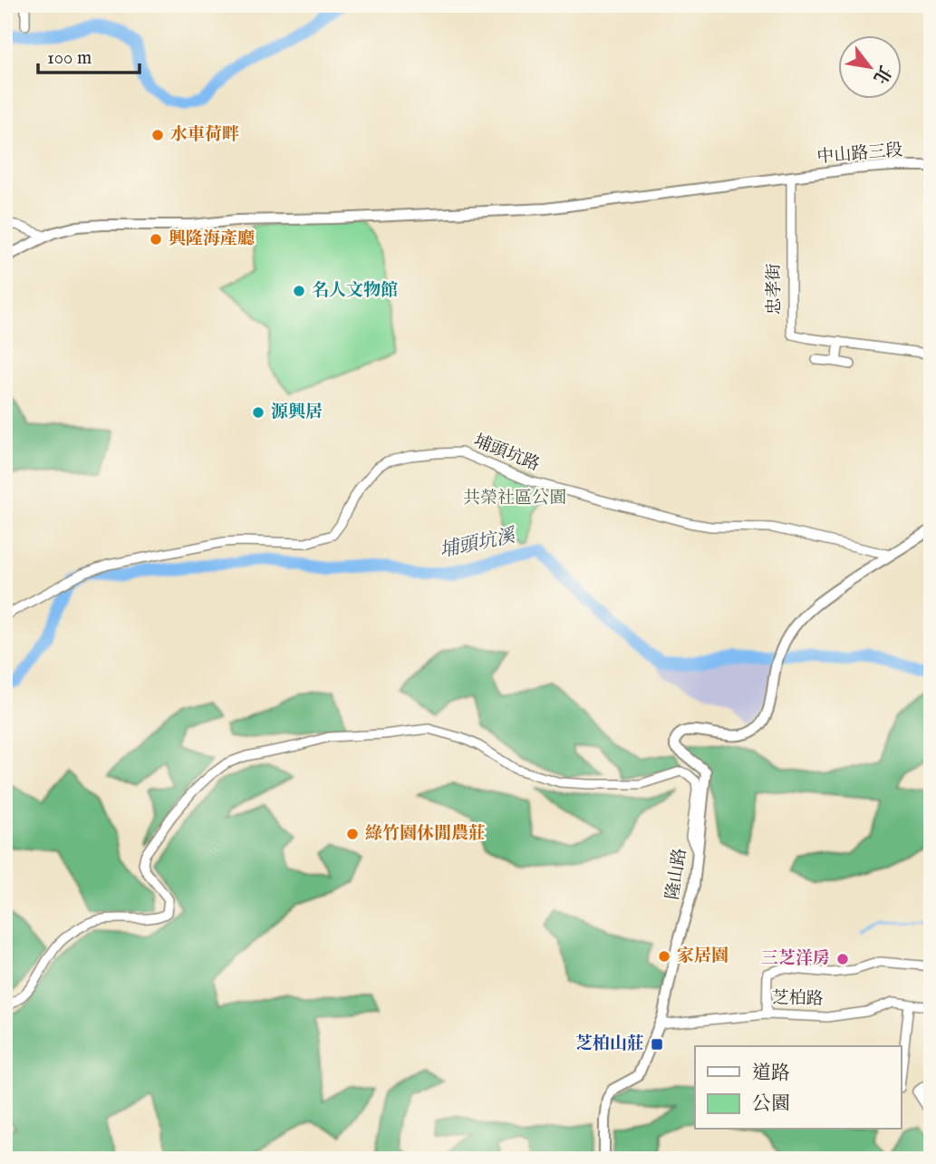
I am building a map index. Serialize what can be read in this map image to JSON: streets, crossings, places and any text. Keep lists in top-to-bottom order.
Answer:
{
  "streets": {
    "street": [
      "中山路三段",
      "忠孝街",
      "埔頭坑路",
      "隆山路",
      "芝柏路"
    ]
  },
  "crossings": [
    ["中山路三段", "忠孝街"],
    ["埔頭坑路", "隆山路"],
    ["隆山路", "芝柏路"]
  ],
  "water": ["埔頭坑溪"],
  "parks": ["共榮社區公園"],
  "places": {
    "other": [
      "水車荷畔",
      "興隆海產廳",
      "名人文物館",
      "源興居",
      "綠竹園休閒農莊",
      "家居園",
      "三芝洋房"
    ],
    "transit": ["芝柏山莊"]
  },
  "legend": ["道路", "公園"],
  "scale_bar": "100 m",
  "north": "bottom right"
}
